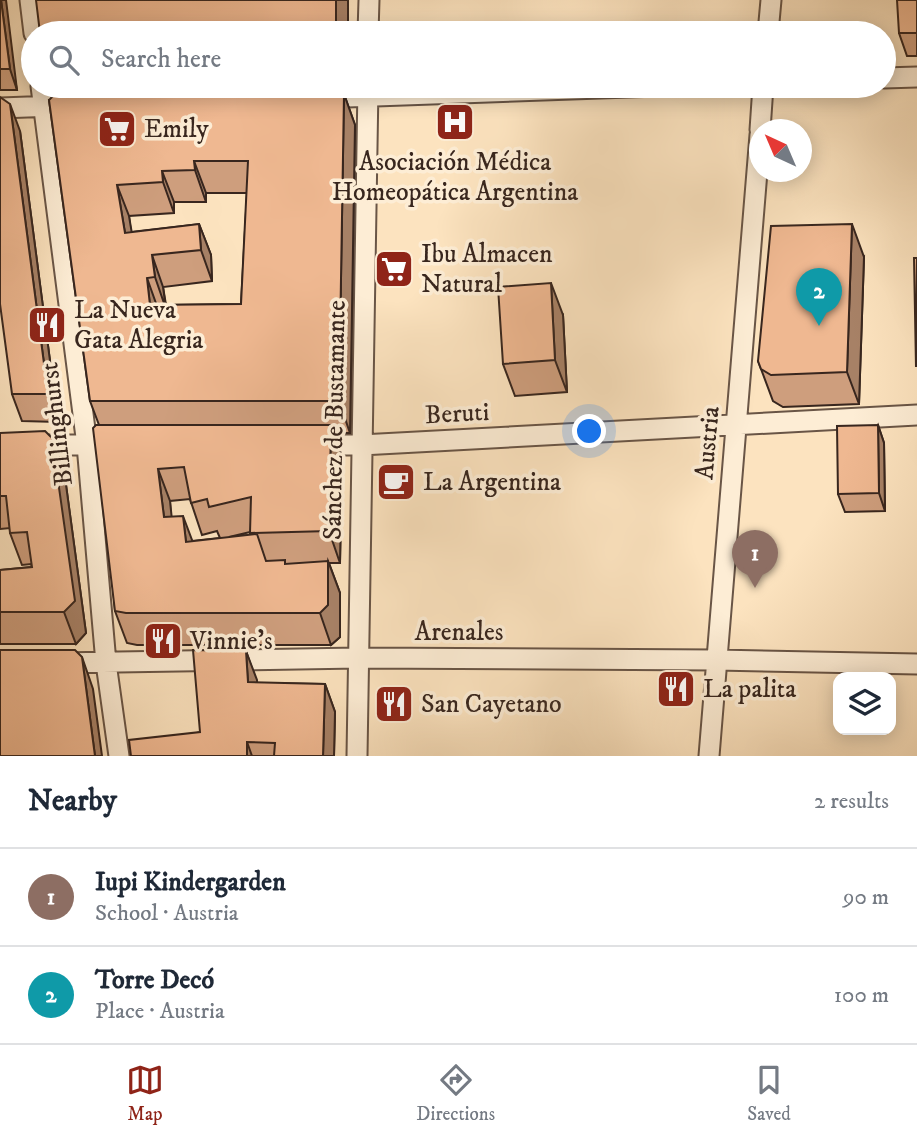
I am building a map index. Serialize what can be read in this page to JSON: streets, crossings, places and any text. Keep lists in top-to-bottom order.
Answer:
{
  "streets": {
    "street": [
      "Beruti",
      "Sánchez de Bustamante",
      "Billinghurst",
      "Austria",
      "Arenales"
    ]
  },
  "crossings": [
    ["Beruti", "Sánchez de Bustamante"],
    ["Beruti", "Austria"],
    ["Sánchez de Bustamante", "Arenales"],
    ["Billinghurst", "Arenales"],
    ["Austria", "Arenales"]
  ],
  "places": {
    "hospital": ["Asociación Médica Homeopática Argentina"],
    "supermarket": ["Emily", "Ibu Almacen Natural"],
    "restaurant": [
      "La Nueva Gata Alegria",
      "Vinnie's",
      "La palita",
      "San Cayetano"
    ],
    "cafe": ["La Argentina"]
  },
  "north": "top left",
  "page": {
    "search": "Search here",
    "pins": ["2", "1"],
    "heading": ["Nearby", "2 results"],
    "list": [
      {
        "mark": "1",
        "name": "Iupi Kindergarden",
        "note": "School · Austria",
        "value": "90 m"
      },
      {
        "mark": "2",
        "name": "Torre Decó",
        "note": "Place · Austria",
        "value": "100 m"
      }
    ],
    "nav": ["Map", "Directions", "Saved"]
  }
}
